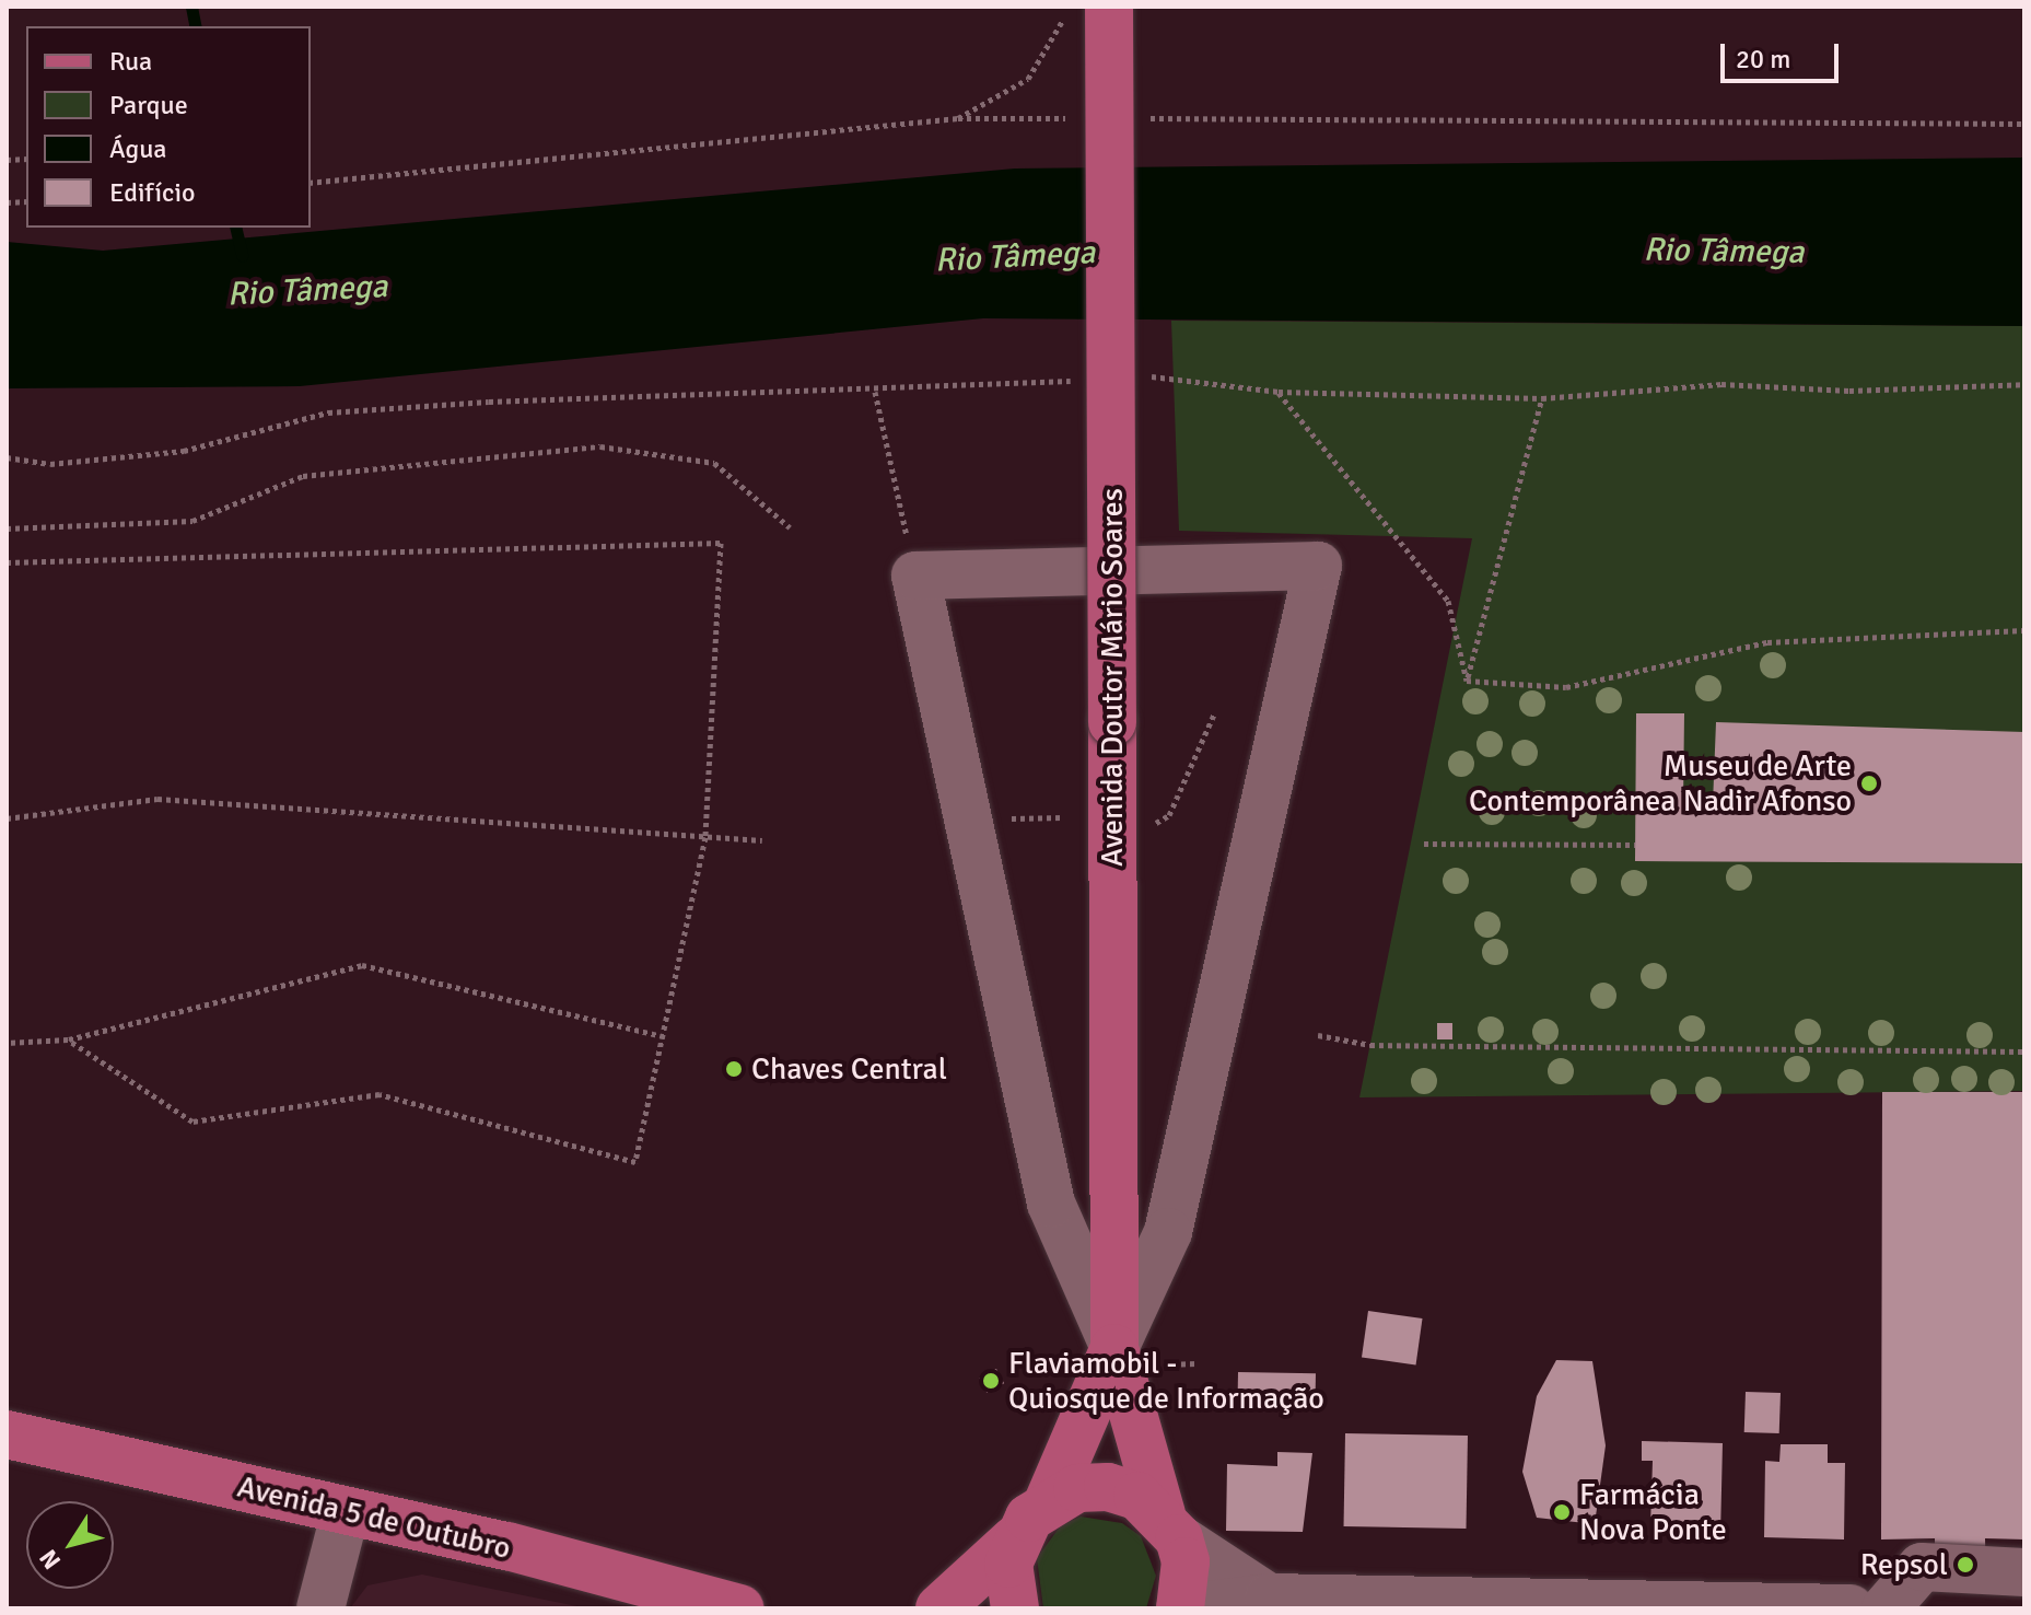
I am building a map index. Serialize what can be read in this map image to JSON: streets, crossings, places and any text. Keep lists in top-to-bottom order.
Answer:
{
  "streets": {
    "main road": ["Avenida Doutor Mário Soares", "Avenida 5 de Outubro"]
  },
  "water": ["Rio Tâmega"],
  "places": [
    "Museu de Arte Contemporânea Nadir Afonso",
    "Chaves Central",
    "Flaviamobil - Quiosque de Informação",
    "Farmácia Nova Ponte",
    "Repsol"
  ],
  "legend": [
    "Rua",
    "Parque",
    "Água",
    "Edifício"
  ],
  "scale_bar": "20 m",
  "north": "bottom left"
}
